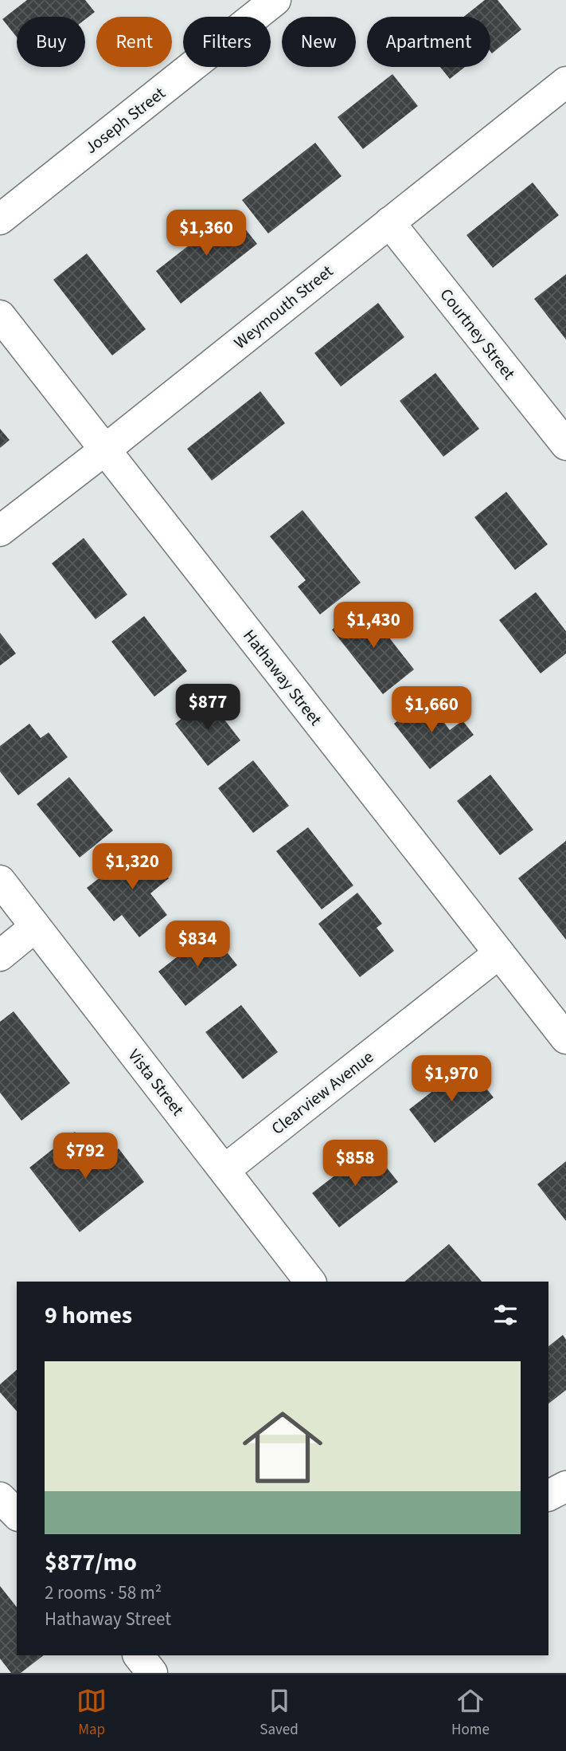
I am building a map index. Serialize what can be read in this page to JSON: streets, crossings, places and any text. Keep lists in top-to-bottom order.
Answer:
{
  "streets": {
    "street": [
      "Joseph Street",
      "Weymouth Street",
      "Courtney Street",
      "Hathaway Street",
      "Vista Street",
      "Clearview Avenue"
    ]
  },
  "crossings": [
    ["Weymouth Street", "Courtney Street"],
    ["Weymouth Street", "Hathaway Street"],
    ["Hathaway Street", "Clearview Avenue"],
    ["Vista Street", "Clearview Avenue"]
  ],
  "page": {
    "chip": [
      "Buy",
      "Rent",
      "Filters",
      "New",
      "Apartment"
    ],
    "price": [
      "$1,360",
      "$1,430",
      "$877",
      "$1,660",
      "$1,320",
      "$834",
      "$1,970",
      "$792",
      "$858"
    ],
    "heading": "9 homes",
    "list": [
      {
        "name": "$877/mo",
        "note": "2 rooms · 58 m² · Hathaway Street"
      }
    ],
    "tabs": ["Map", "Saved", "Home"]
  }
}
